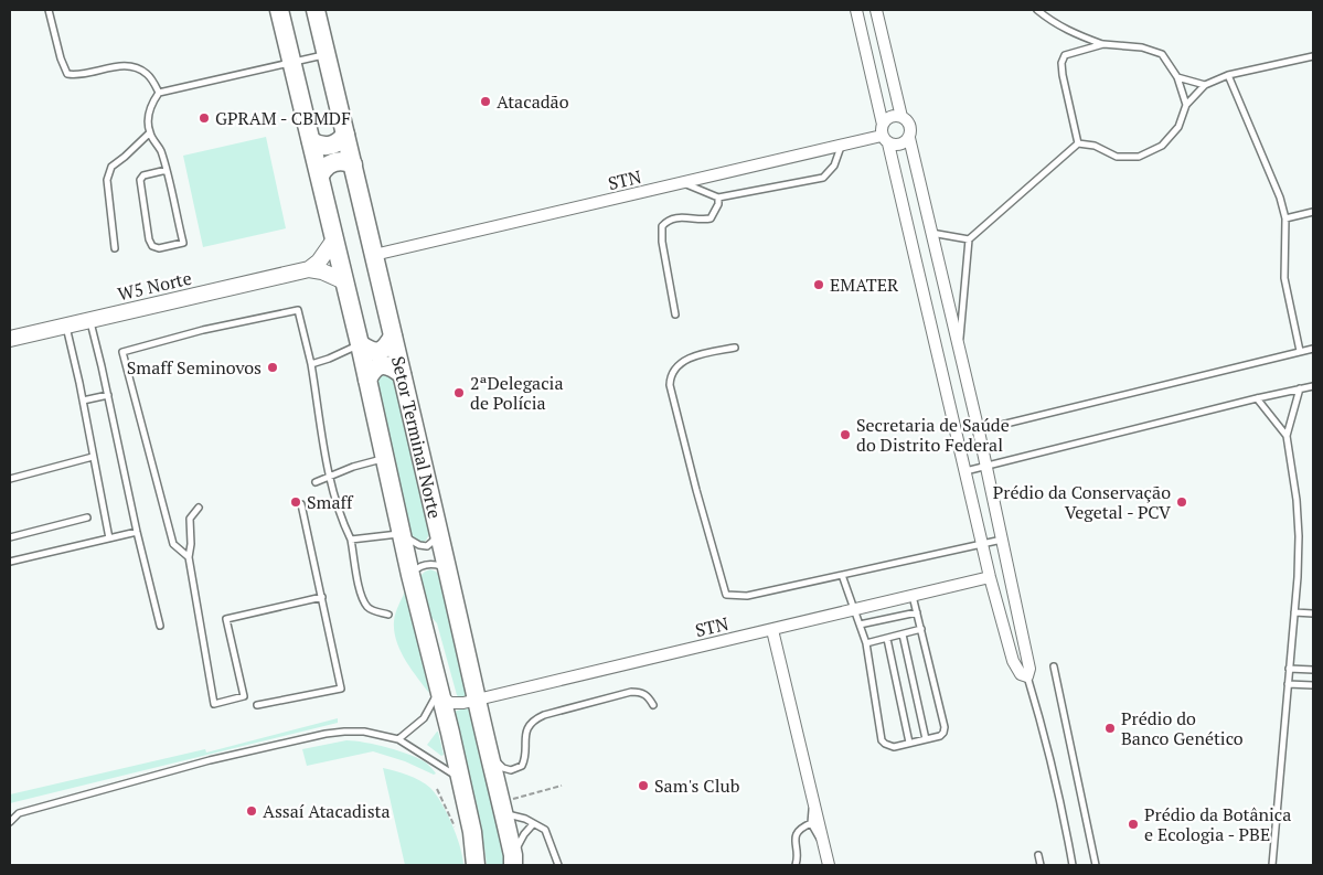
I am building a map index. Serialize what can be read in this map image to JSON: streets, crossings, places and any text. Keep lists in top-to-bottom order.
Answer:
{
  "streets": {
    "main road": ["W5 Norte", "Setor Terminal Norte"],
    "street": ["STN"]
  },
  "crossings": [
    ["STN", "Setor Terminal Norte"]
  ],
  "places": [
    "Atacadão",
    "GPRAM - CBMDF",
    "EMATER",
    "Smaff Seminovos",
    "2ªDelegacia de Polícia",
    "Secretaria de Saúde do Distrito Federal",
    "Smaff",
    "Prédio da Conservação Vegetal - PCV",
    "Prédio do Banco Genético",
    "Sam's Club",
    "Assaí Atacadista",
    "Prédio da Botânica e Ecologia - PBE"
  ]
}
